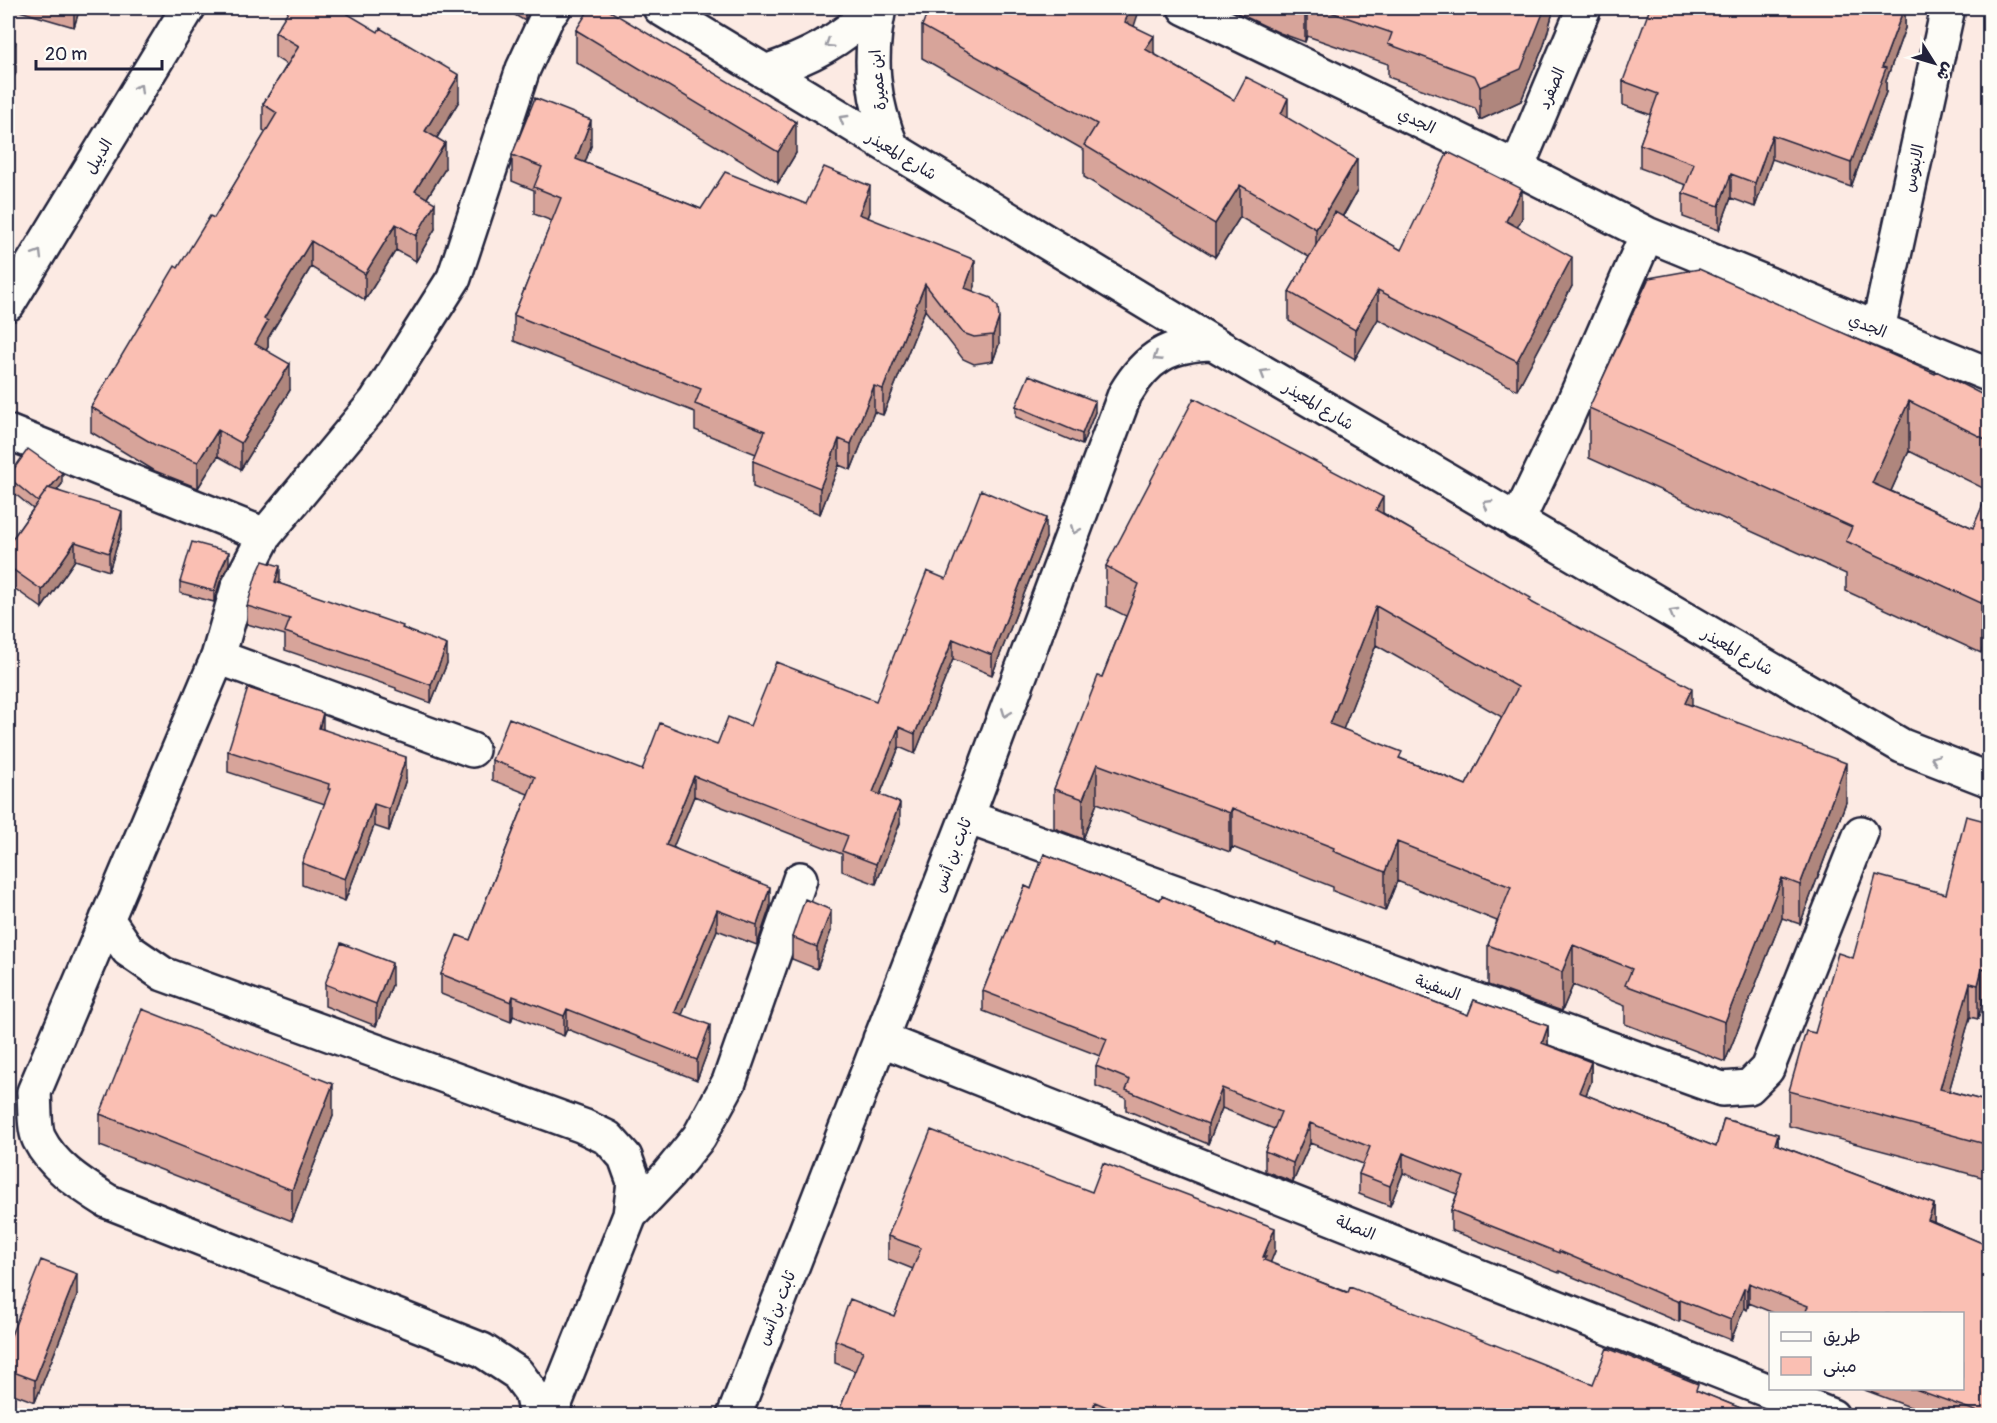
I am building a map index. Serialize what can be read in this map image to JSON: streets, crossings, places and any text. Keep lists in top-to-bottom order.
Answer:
{
  "streets": {
    "street": [
      "ابن عميرة",
      "الصفرد",
      "الجدي",
      "شارع المعيذر",
      "الديبل",
      "الابنوس",
      "ثابت بن أنس",
      "السفينة",
      "النصلة"
    ]
  },
  "crossings": [
    ["ابن عميرة", "شارع المعيذر"],
    ["الصفرد", "الجدي"],
    ["الجدي", "الابنوس"],
    ["شارع المعيذر", "ثابت بن أنس"],
    ["ثابت بن أنس", "السفينة"],
    ["ثابت بن أنس", "النصلة"]
  ],
  "one_way": [
    "ابن عميرة",
    "شارع المعيذر",
    "الديبل",
    "ثابت بن أنس"
  ],
  "legend": ["طريق", "مبنى"],
  "scale_bar": "20 m",
  "north": "bottom right"
}
